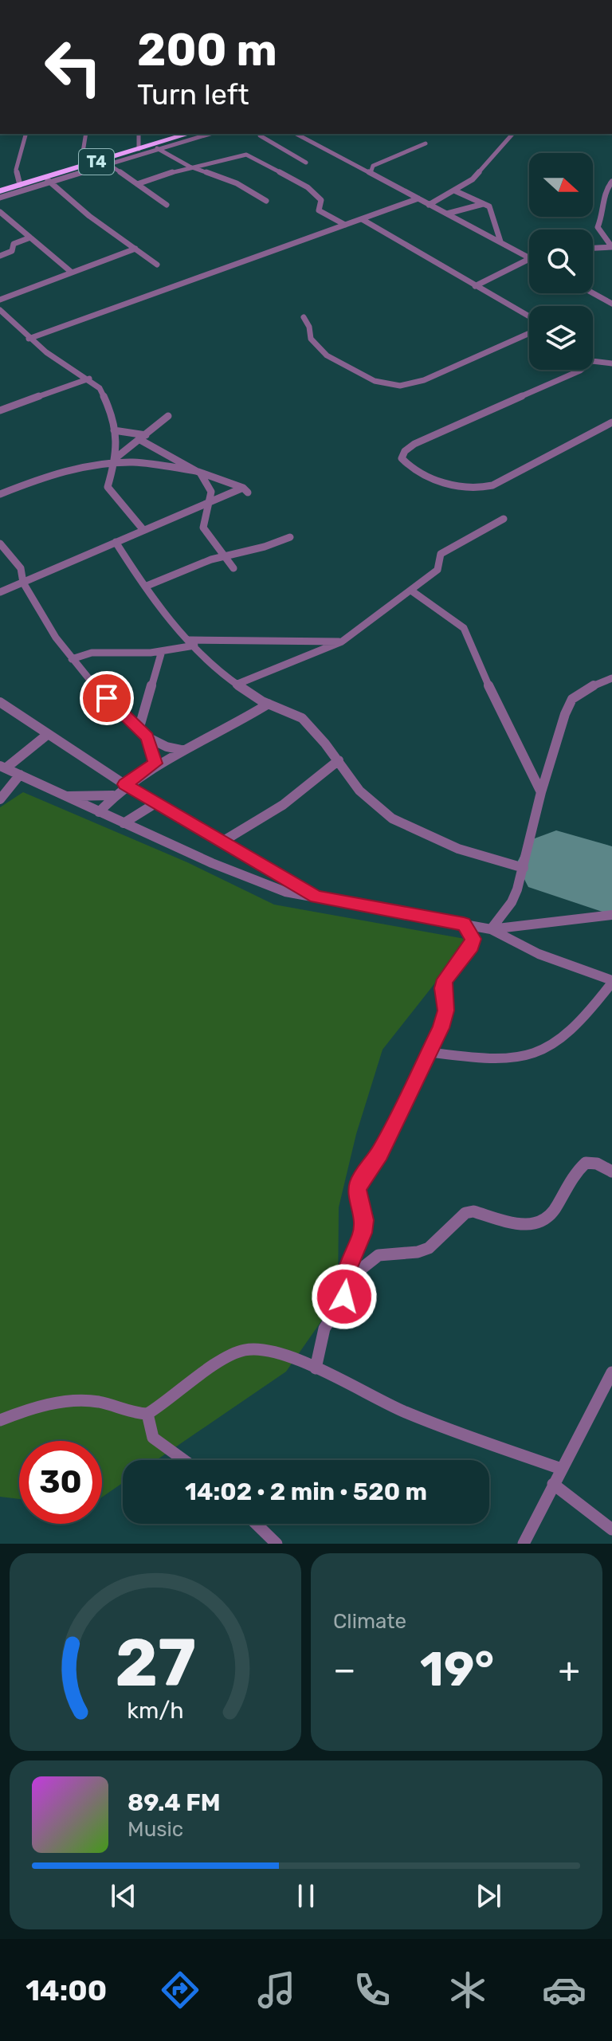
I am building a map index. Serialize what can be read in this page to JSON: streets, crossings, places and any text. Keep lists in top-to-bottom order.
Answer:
{
  "streets": {
    "highway": ["T4"]
  },
  "north": "right",
  "page": {
    "turn": ["200 m", "Turn left"],
    "limit": "30",
    "trip": "14:02 · 2 min · 520 m",
    "tile": "Climate",
    "heat": ["−", "19°", "+"],
    "song": ["89.4 FM", "Music"],
    "tabs": "14:00",
    "gauge": ["27", "km/h"]
  }
}
